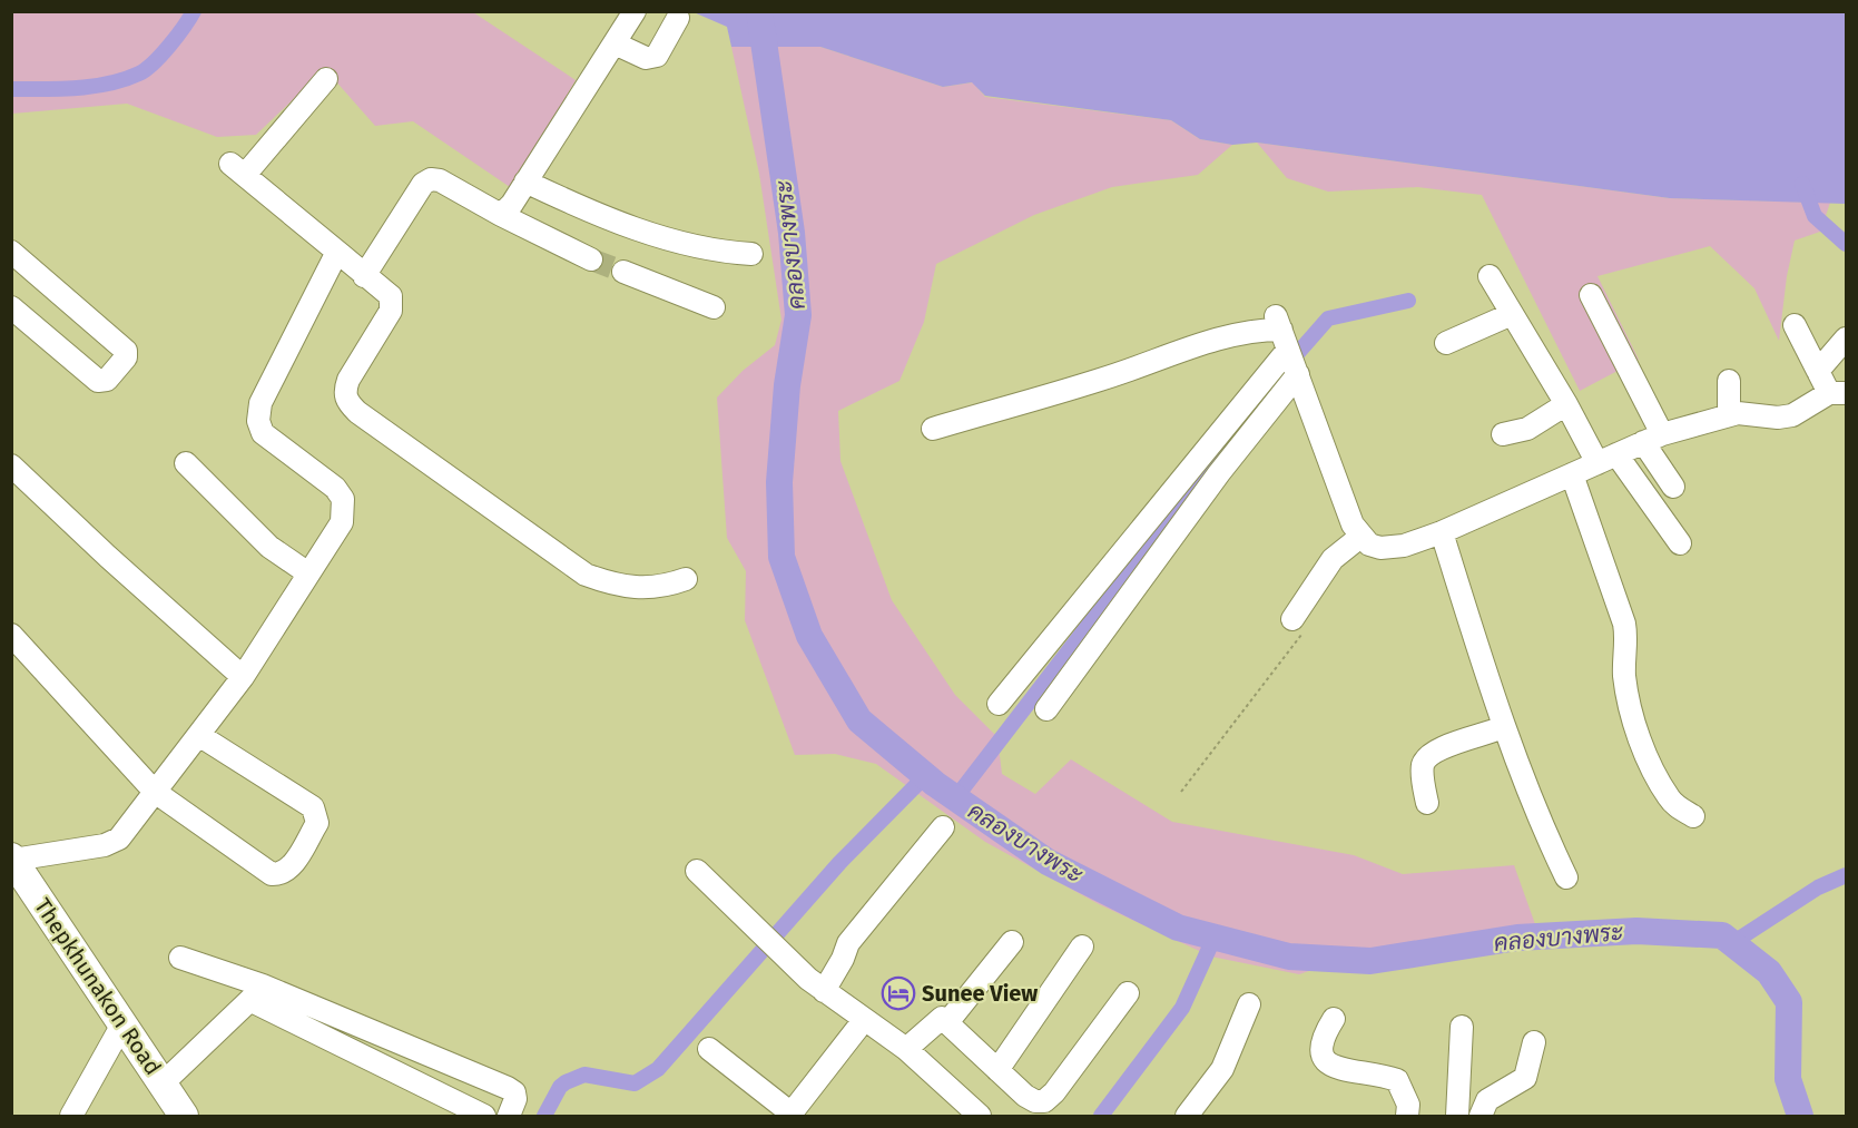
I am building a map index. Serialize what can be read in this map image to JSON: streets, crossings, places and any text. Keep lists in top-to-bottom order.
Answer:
{
  "streets": {
    "main road": ["Thepkhunakon Road"]
  },
  "water": ["คลองบางพระ"],
  "places": {
    "hotel": ["Sunee View"]
  }
}
